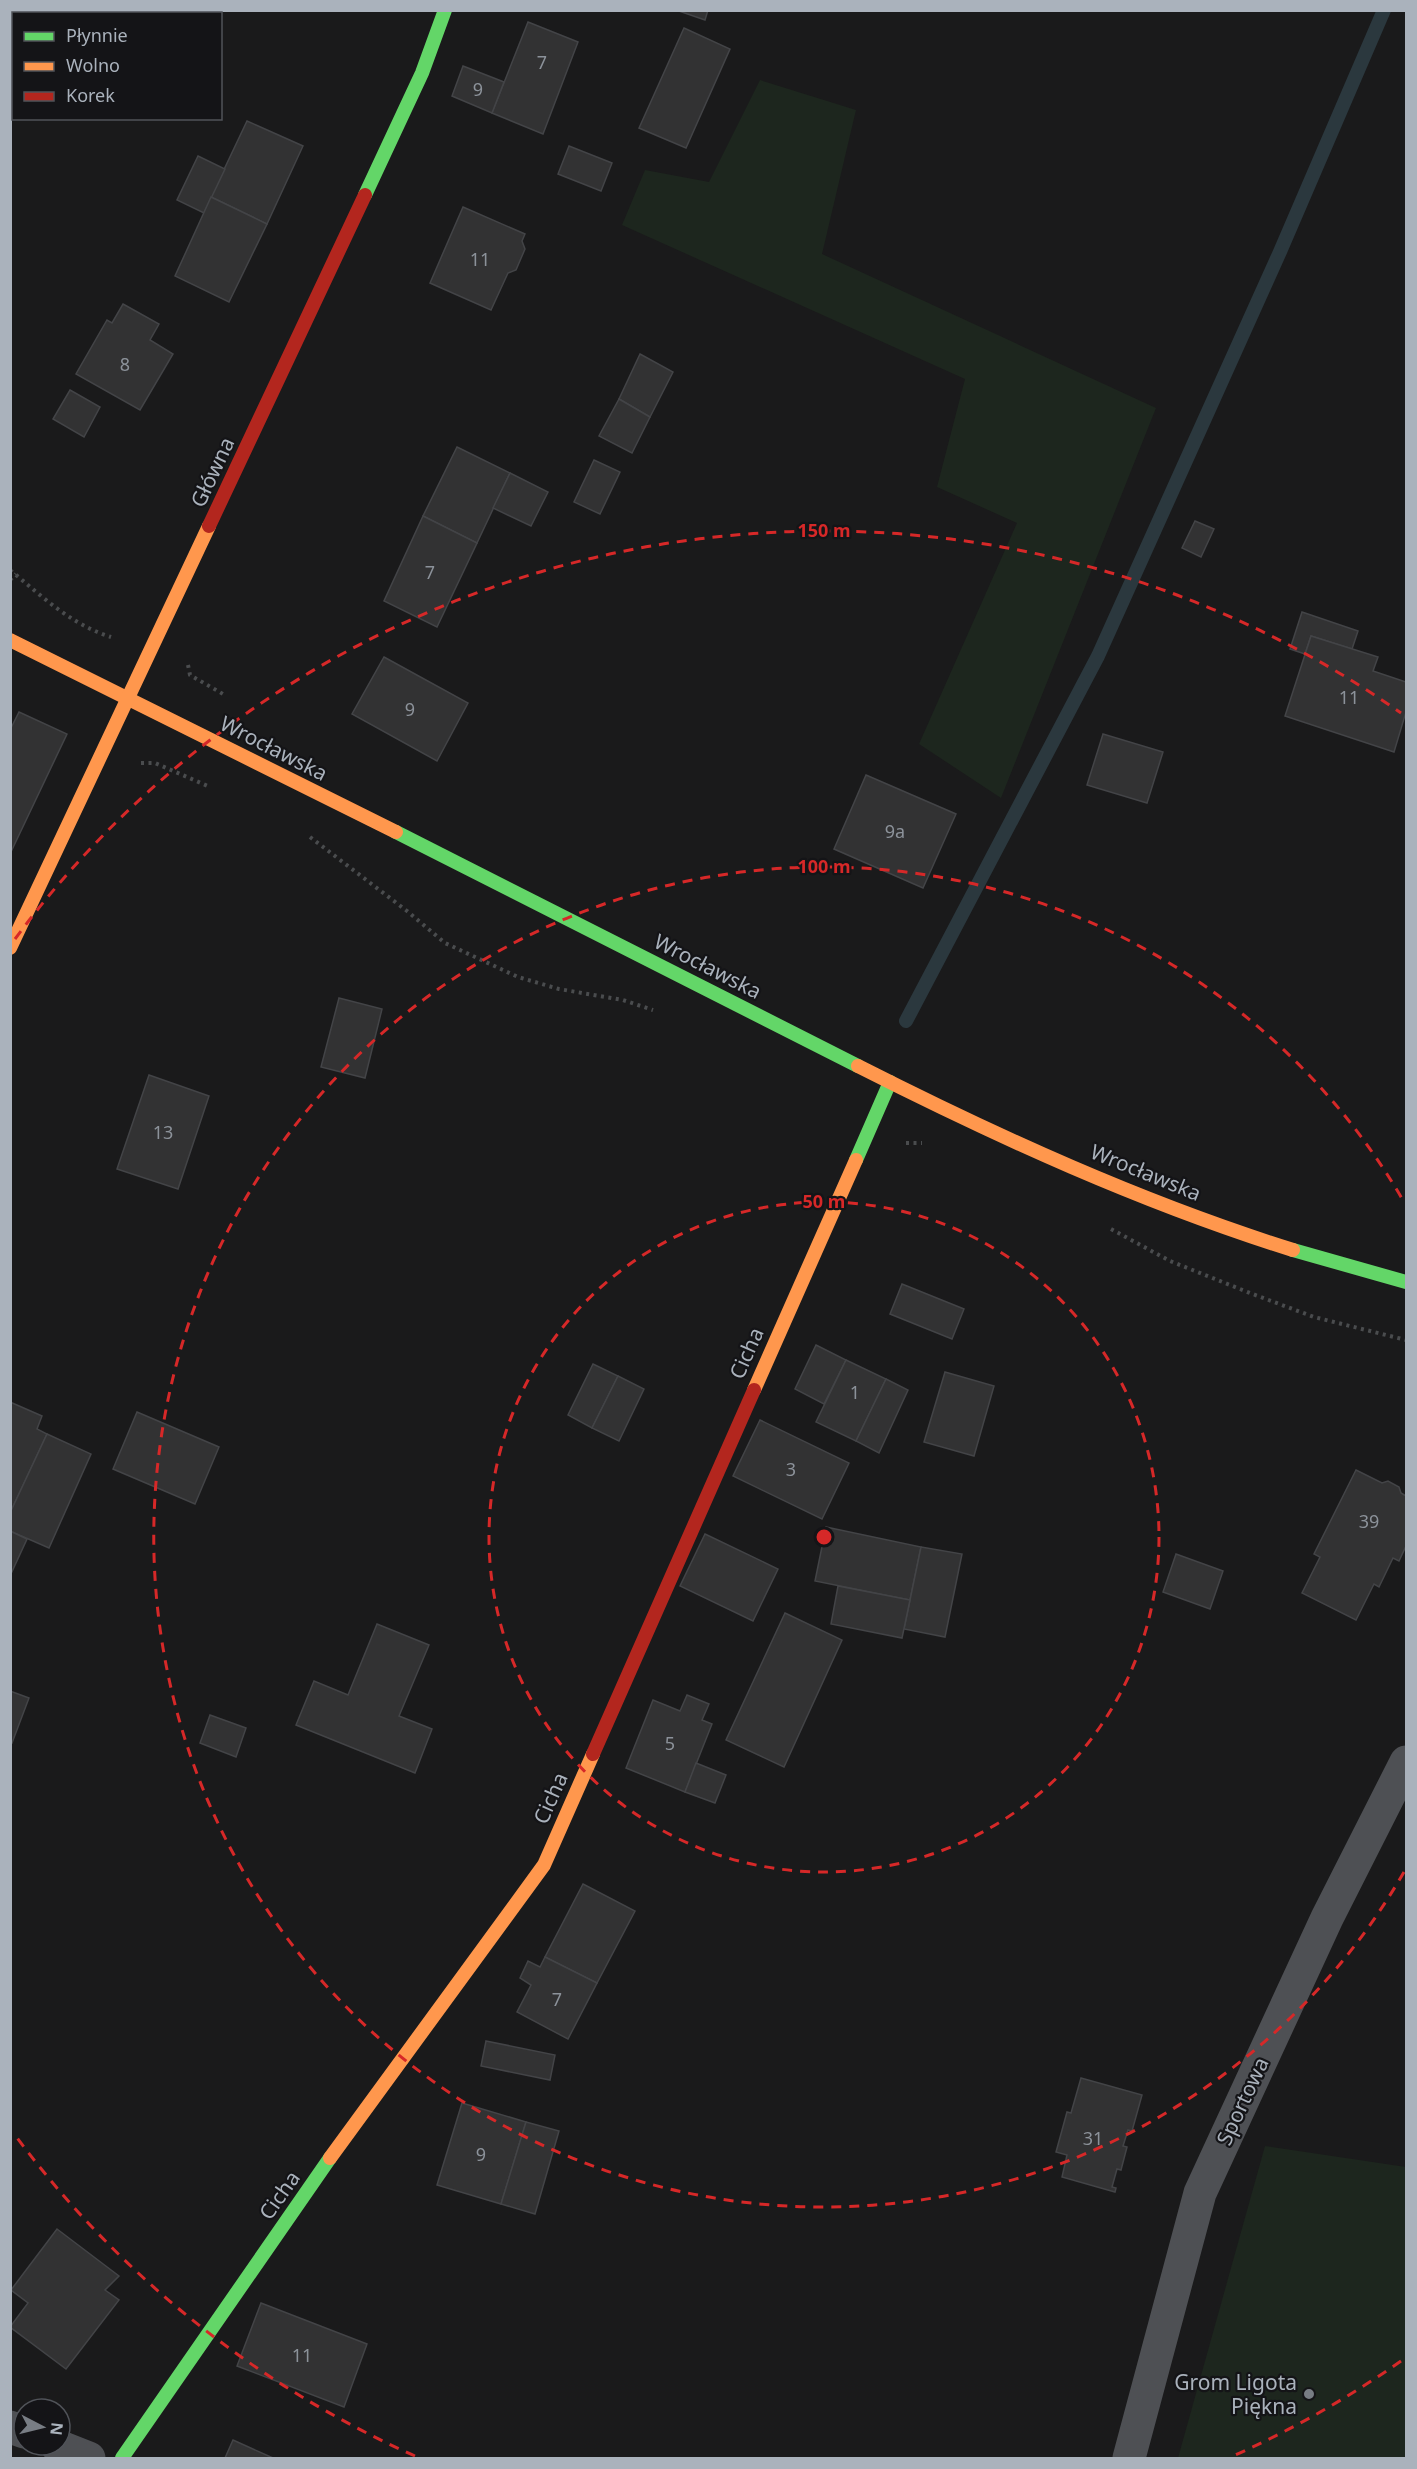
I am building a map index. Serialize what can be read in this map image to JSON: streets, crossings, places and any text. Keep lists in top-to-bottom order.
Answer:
{
  "streets": {
    "street": [
      "Główna",
      "Wrocławska",
      "Cicha",
      "Sportowa"
    ]
  },
  "crossings": [
    ["Główna", "Wrocławska"],
    ["Wrocławska", "Cicha"]
  ],
  "places": ["Grom Ligota Piękna"],
  "house_numbers": [
    "7",
    "9",
    "11",
    "8",
    "7",
    "11",
    "9",
    "9a",
    "13",
    "1",
    "3",
    "39",
    "5",
    "7",
    "31",
    "9",
    "11"
  ],
  "legend": ["Płynnie", "Wolno", "Korek"],
  "north": "right",
  "rings": ["150 m", "100 m", "50 m"]
}
